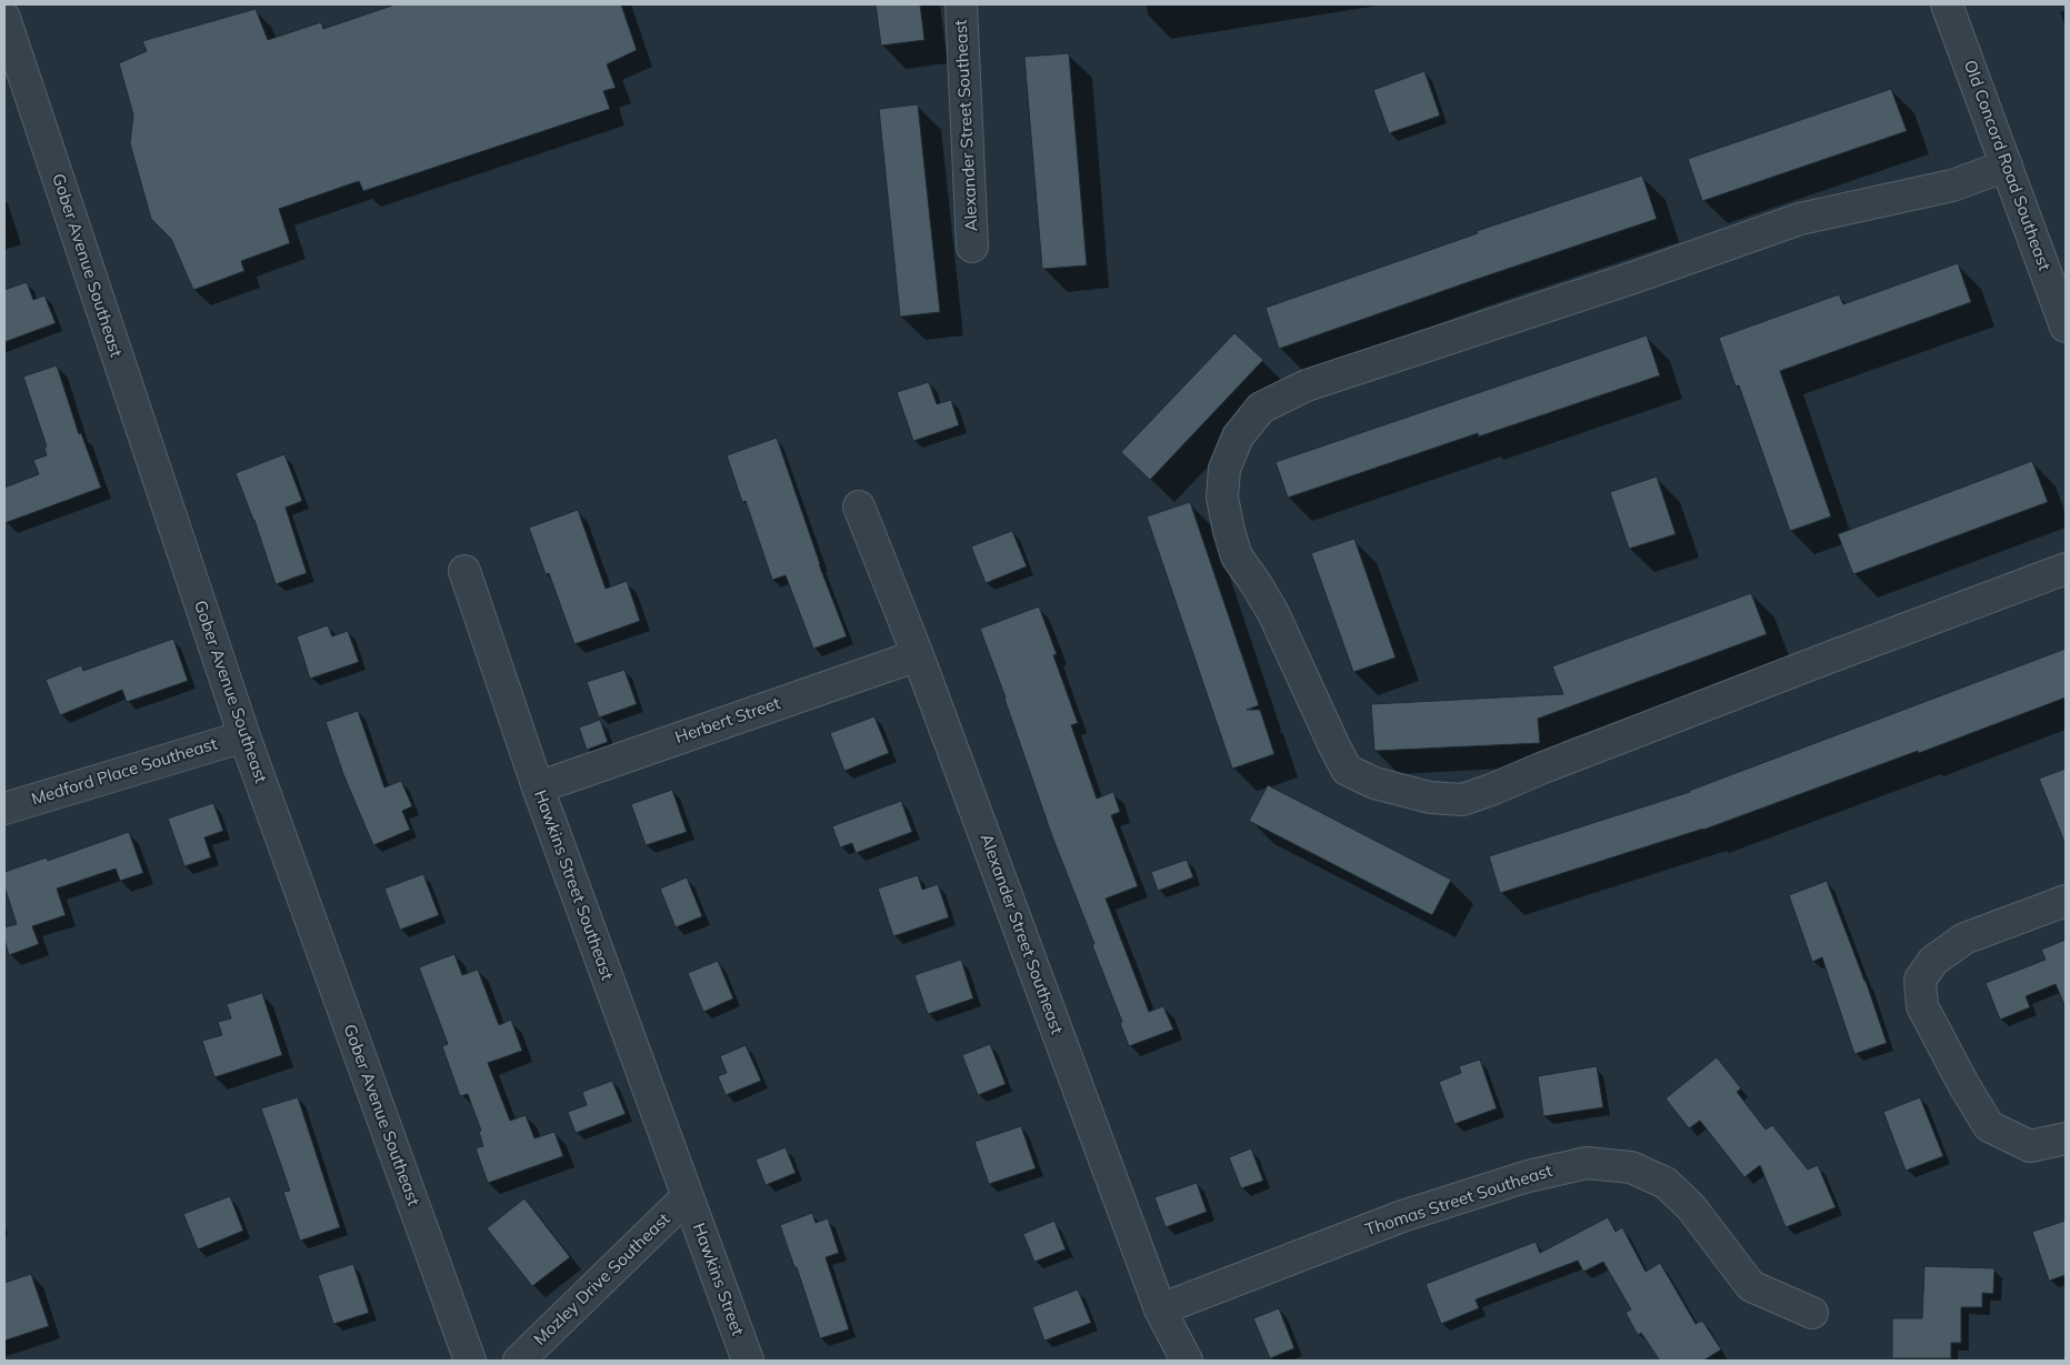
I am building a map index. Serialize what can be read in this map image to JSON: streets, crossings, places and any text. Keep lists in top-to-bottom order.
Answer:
{
  "streets": {
    "street": [
      "Alexander Street Southeast",
      "Old Concord Road Southeast",
      "Gober Avenue Southeast",
      "Herbert Street",
      "Medford Place Southeast",
      "Hawkins Street Southeast",
      "Thomas Street Southeast",
      "Mozley Drive Southeast",
      "Hawkins Street"
    ]
  },
  "crossings": [
    ["Alexander Street Southeast", "Herbert Street"],
    ["Alexander Street Southeast", "Thomas Street Southeast"],
    ["Gober Avenue Southeast", "Medford Place Southeast"],
    ["Herbert Street", "Hawkins Street Southeast"],
    ["Hawkins Street Southeast", "Mozley Drive Southeast"],
    ["Hawkins Street Southeast", "Hawkins Street"],
    ["Mozley Drive Southeast", "Hawkins Street"]
  ]
}
